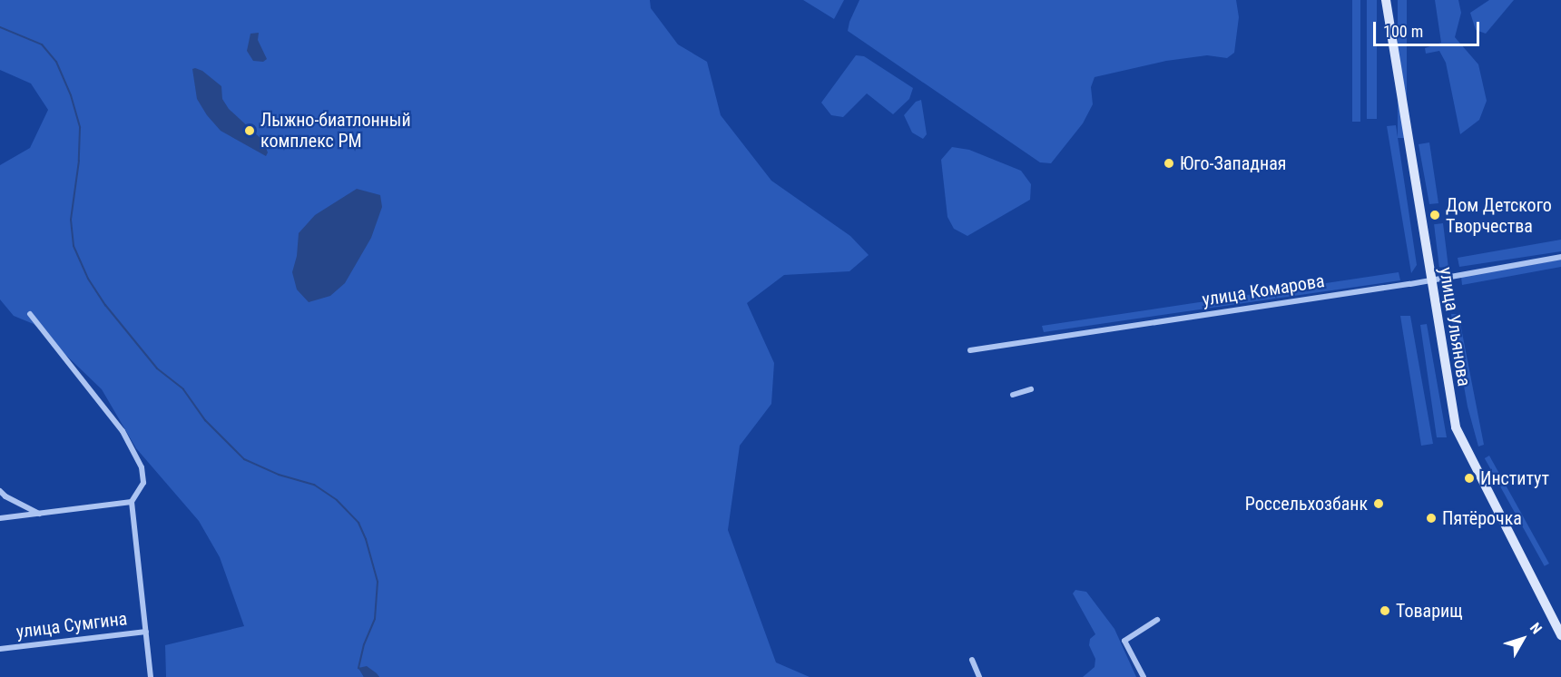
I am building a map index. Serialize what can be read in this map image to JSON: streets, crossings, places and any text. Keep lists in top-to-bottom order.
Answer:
{
  "streets": {
    "main road": ["улица Ульянова"],
    "street": ["улица Комарова", "улица Сумгина"]
  },
  "crossings": [
    ["улица Комарова", "улица Ульянова"]
  ],
  "places": [
    "Лыжно-биатлонный комплекс РМ",
    "Юго-Западная",
    "Дом Детского Творчества",
    "Институт",
    "Россельхозбанк",
    "Пятёрочка",
    "Товарищ"
  ],
  "scale_bar": "100 m",
  "north": "top right"
}
